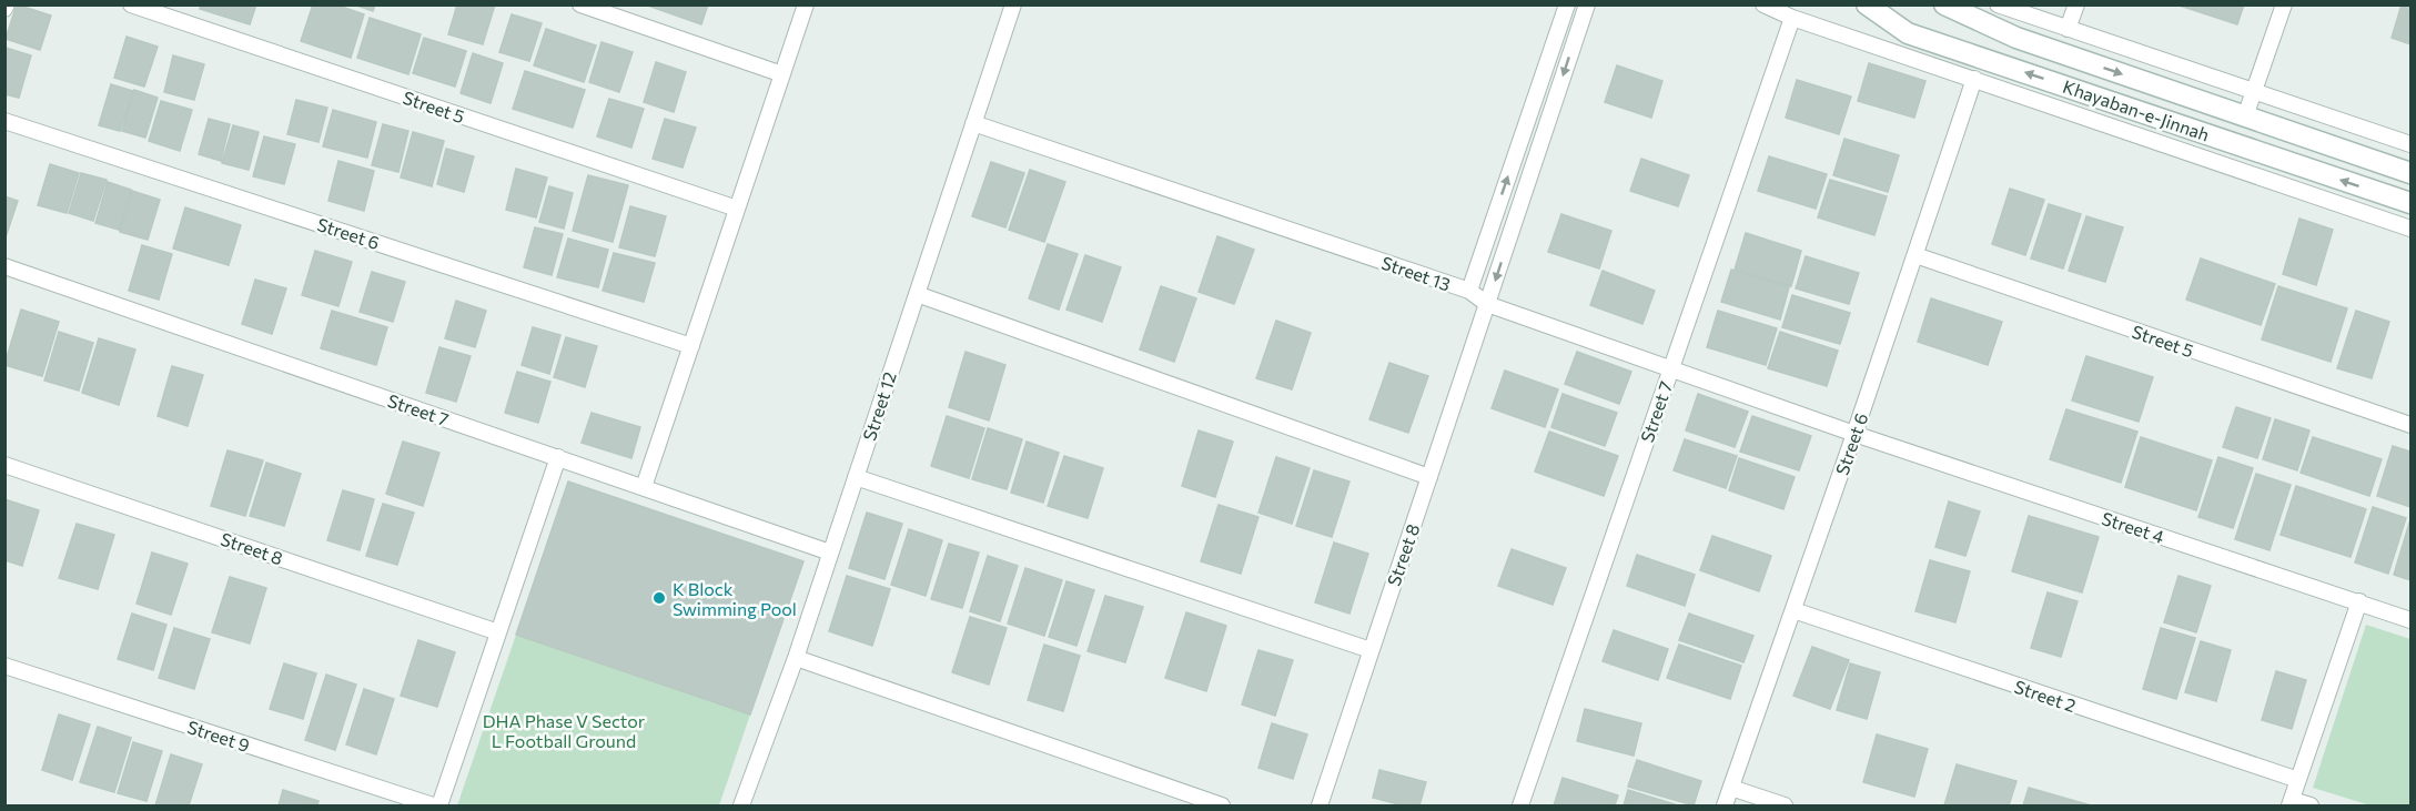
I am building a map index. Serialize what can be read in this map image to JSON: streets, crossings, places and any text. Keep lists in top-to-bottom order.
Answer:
{
  "streets": {
    "main road": ["Khayaban-e-Jinnah"],
    "street": [
      "Street 5",
      "Street 6",
      "Street 13",
      "Street 12",
      "Street 7",
      "Street 4",
      "Street 8",
      "Street 2",
      "Street 9"
    ]
  },
  "crossings": [
    ["Street 5", "Street 6"],
    ["Street 6", "Street 13"],
    ["Street 6", "Street 4"],
    ["Street 6", "Street 2"],
    ["Street 13", "Street 12"],
    ["Street 13", "Street 7"],
    ["Street 13", "Street 4"],
    ["Street 13", "Street 8"],
    ["Street 12", "Street 7"]
  ],
  "parks": ["DHA Phase V Sector L Football Ground"],
  "places": ["K Block Swimming Pool"]
}
